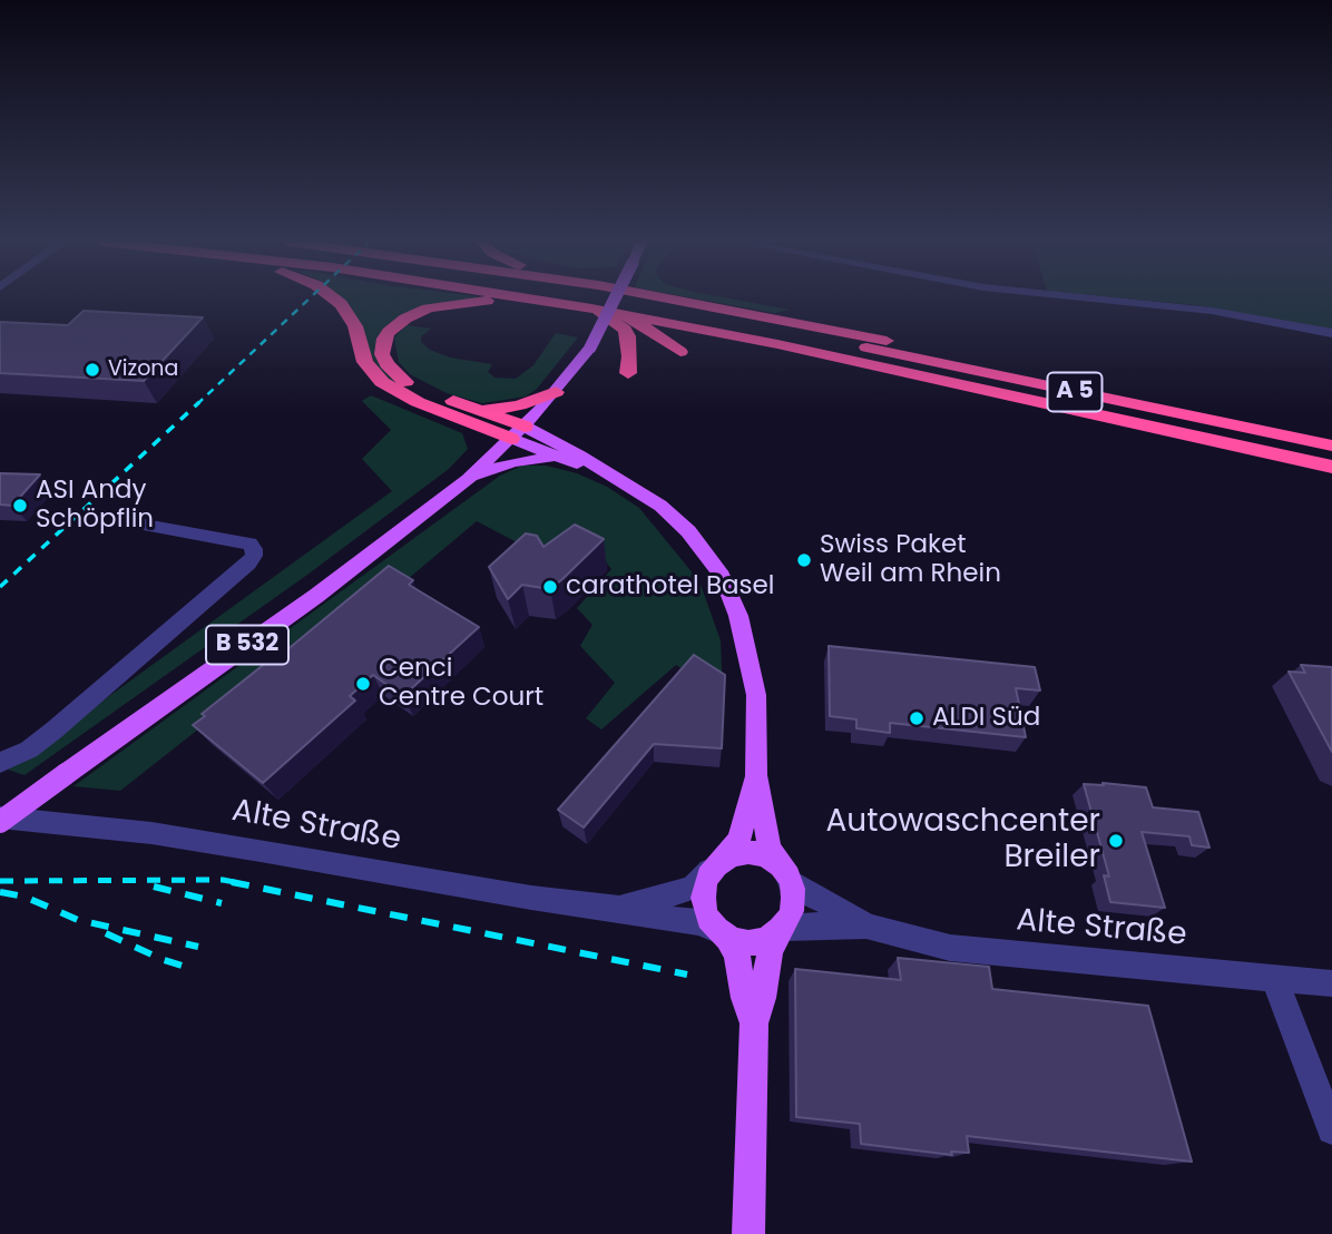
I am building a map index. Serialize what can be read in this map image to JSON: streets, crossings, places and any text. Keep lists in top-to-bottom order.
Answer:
{
  "streets": {
    "highway": ["A 5"],
    "main road": ["B 532"],
    "street": ["Alte Straße"]
  },
  "crossings": [
    ["B 532", "Alte Straße"]
  ],
  "places": [
    "Vizona",
    "ASI Andy Schöpflin",
    "Swiss Paket Weil am Rhein",
    "carathotel Basel",
    "Cenci Centre Court",
    "ALDI Süd",
    "Autowaschcenter Breiler"
  ]
}
